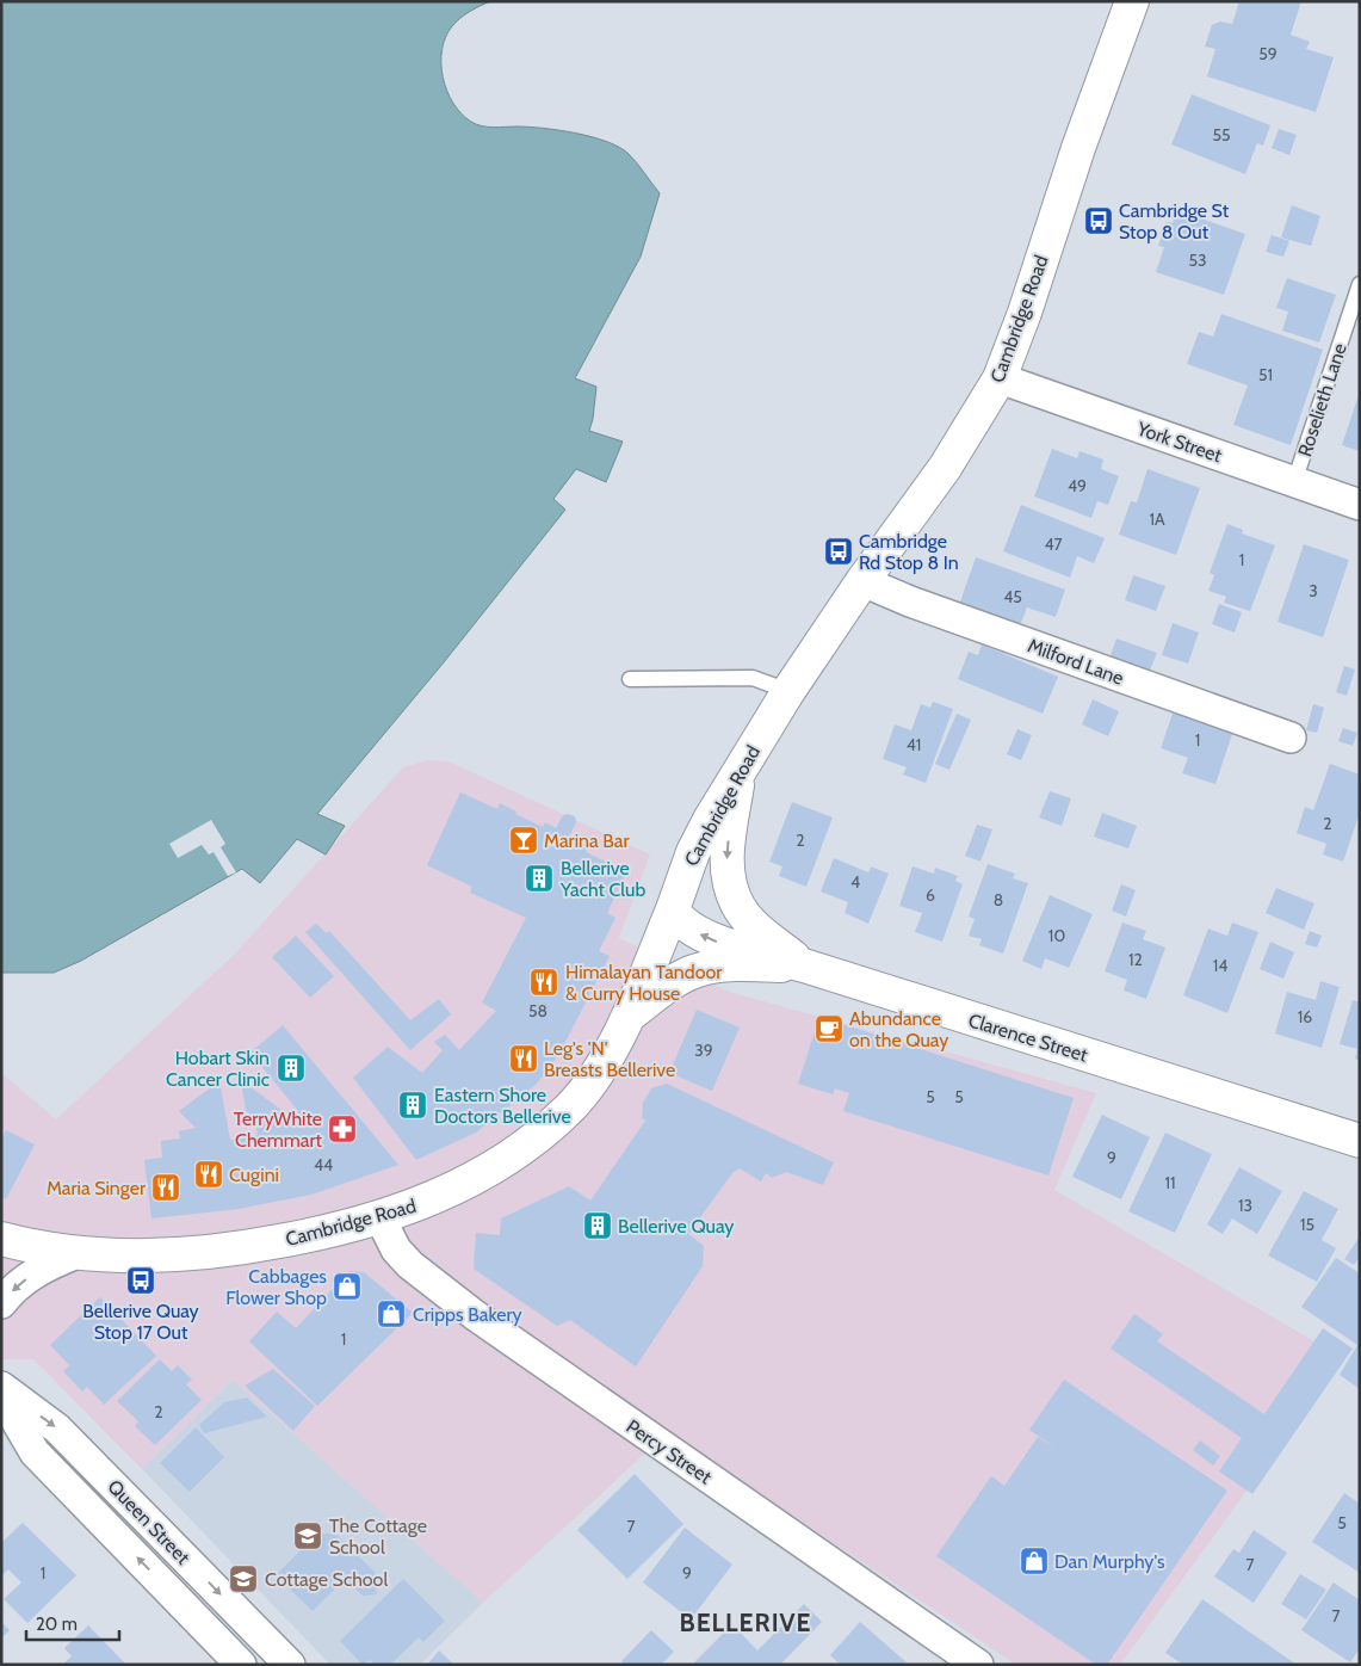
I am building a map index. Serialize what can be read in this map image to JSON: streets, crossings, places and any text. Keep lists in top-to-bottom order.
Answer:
{
  "streets": {
    "main road": ["Cambridge Road", "Clarence Street"],
    "street": [
      "York Street",
      "Milford Lane",
      "Percy Street",
      "Queen Street"
    ],
    "lane": ["Roselieth Lane"]
  },
  "crossings": [
    ["Cambridge Road", "York Street"],
    ["Cambridge Road", "Milford Lane"],
    ["Cambridge Road", "Clarence Street"],
    ["Cambridge Road", "Percy Street"],
    ["Roselieth Lane", "York Street"]
  ],
  "districts": ["BELLERIVE"],
  "places": {
    "bus stop": ["Cambridge St Stop 8 Out", "Cambridge Rd Stop 8 In", "Bellerive Quay Stop 17 Out"],
    "bar": ["Marina Bar"],
    "building": [
      "Bellerive Yacht Club",
      "Hobart Skin Cancer Clinic",
      "Eastern Shore Doctors Bellerive",
      "Bellerive Quay"
    ],
    "restaurant": [
      "Himalayan Tandoor & Curry House",
      "Leg's 'N' Breasts Bellerive",
      "Cugini",
      "Maria Singer"
    ],
    "cafe": ["Abundance on the Quay"],
    "pharmacy": ["TerryWhite Chemmart"],
    "shop": ["Cabbages Flower Shop", "Cripps Bakery", "Dan Murphy's"],
    "school or university": ["The Cottage School", "Cottage School"]
  },
  "house_numbers": [
    "59",
    "55",
    "53",
    "51",
    "49",
    "1A",
    "47",
    "1",
    "3",
    "45",
    "1",
    "41",
    "2",
    "2",
    "4",
    "6",
    "8",
    "10",
    "12",
    "14",
    "58",
    "16",
    "39",
    "5",
    "5",
    "9",
    "44",
    "11",
    "13",
    "15",
    "1",
    "2",
    "5",
    "7",
    "7",
    "1",
    "9",
    "7"
  ],
  "scale_bar": "20 m"
}
